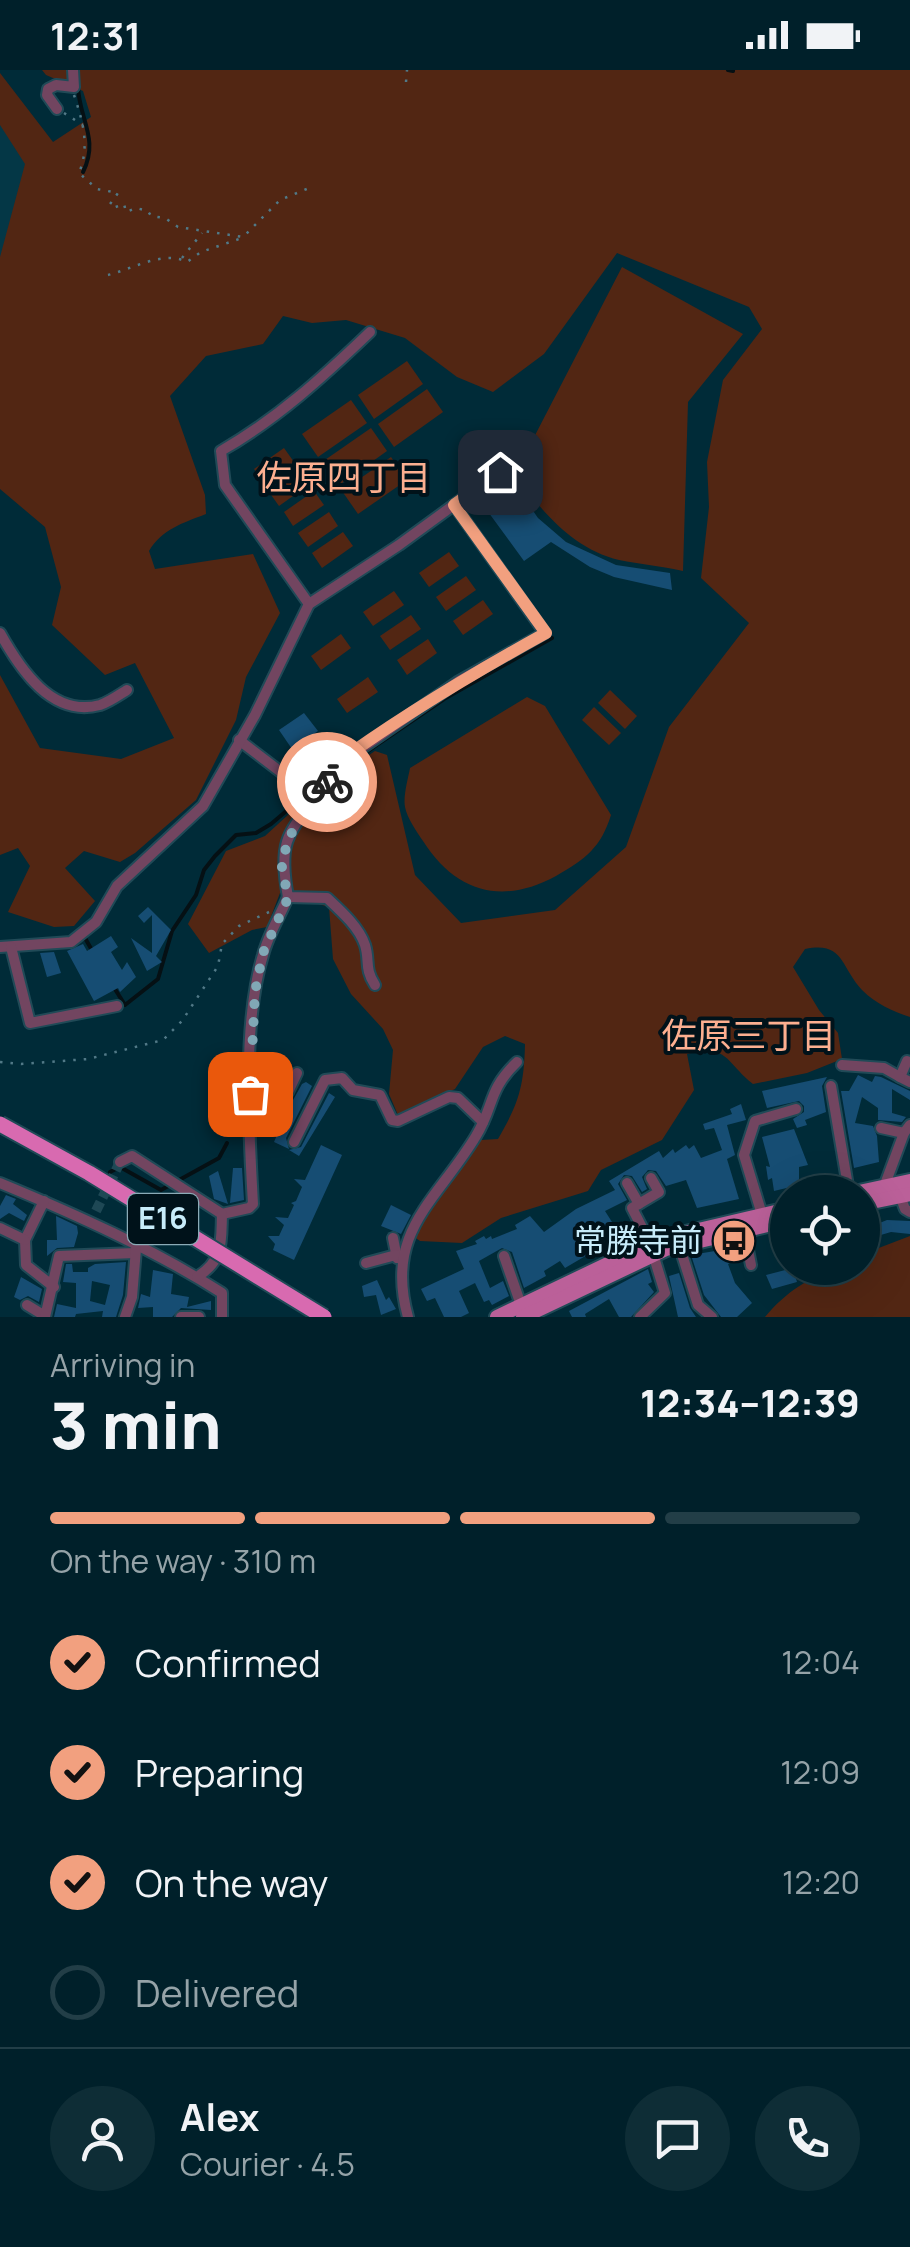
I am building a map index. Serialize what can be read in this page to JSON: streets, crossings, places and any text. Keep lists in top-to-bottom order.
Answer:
{
  "streets": {
    "highway": ["E16"]
  },
  "districts": ["佐原四丁目", "佐原三丁目"],
  "places": {
    "bus stop": ["常勝寺前"]
  },
  "page": {
    "status": "12:31",
    "heading": ["3 min", "Arriving in", "12:34–12:39"],
    "panel": ["Alex", "Courier · 4.5"],
    "bar": "On the way · 310 m",
    "list": [
      ["Confirmed", "12:04"],
      ["Preparing", "12:09"],
      ["On the way", "12:20"],
      "Delivered"
    ]
  }
}
